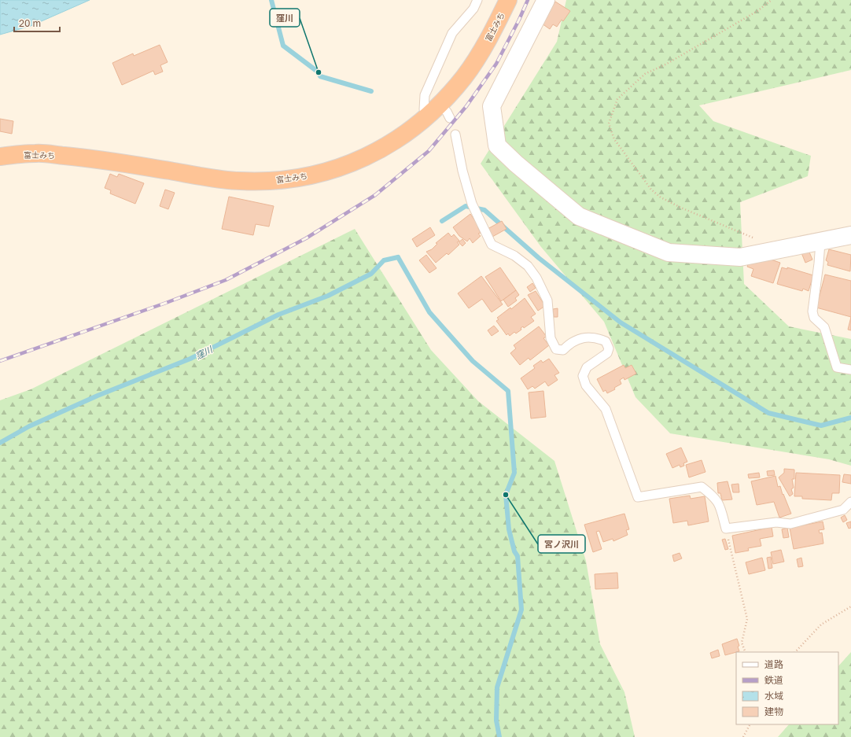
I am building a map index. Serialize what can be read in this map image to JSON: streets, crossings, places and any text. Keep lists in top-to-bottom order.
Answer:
{
  "streets": {
    "highway": ["富士みち"]
  },
  "water": ["窪川"],
  "places": ["窪川", "宮ノ沢川"],
  "legend": [
    "道路",
    "鉄道",
    "水域",
    "建物"
  ],
  "scale_bar": "20 m"
}
